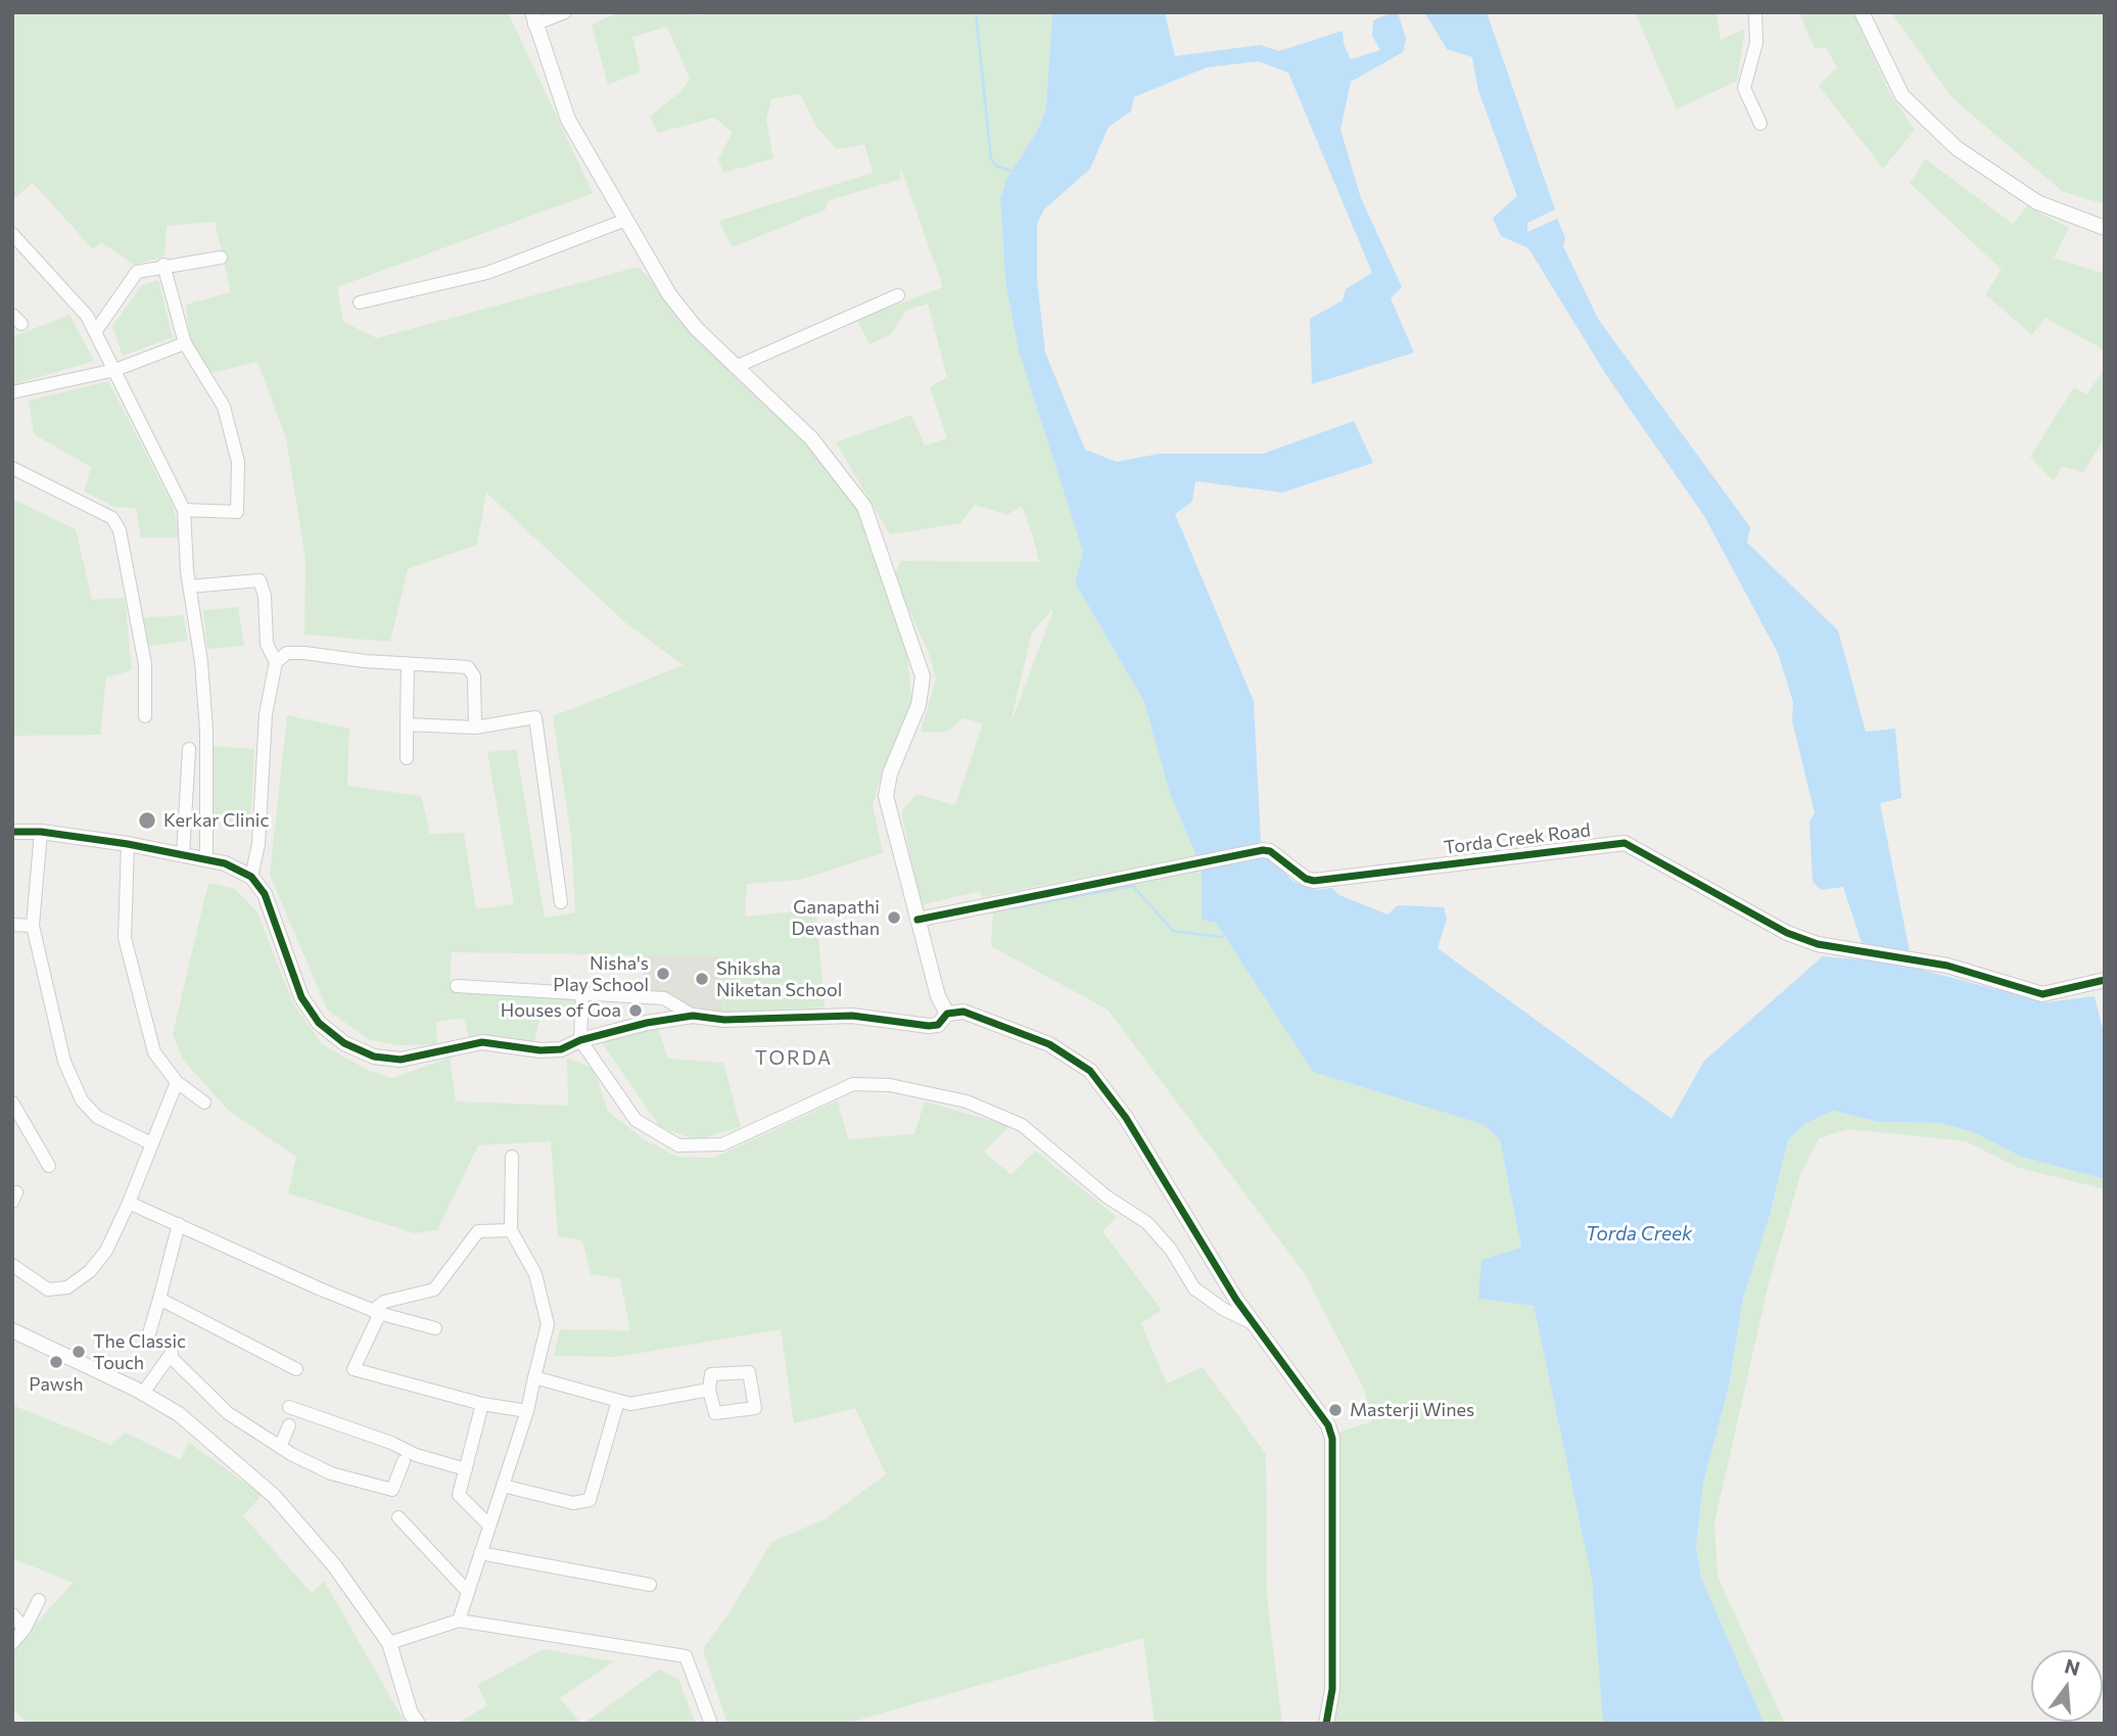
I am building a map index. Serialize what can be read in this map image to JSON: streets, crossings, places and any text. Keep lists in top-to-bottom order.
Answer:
{
  "streets": {
    "street": ["Torda Creek Road"]
  },
  "districts": ["TORDA"],
  "water": ["Torda Creek"],
  "places": [
    "Kerkar Clinic",
    "Ganapathi Devasthan",
    "Nisha's Play School",
    "Shiksha Niketan School",
    "Houses of Goa",
    "The Classic Touch",
    "Pawsh",
    "Masterji Wines"
  ],
  "north": "top"
}
